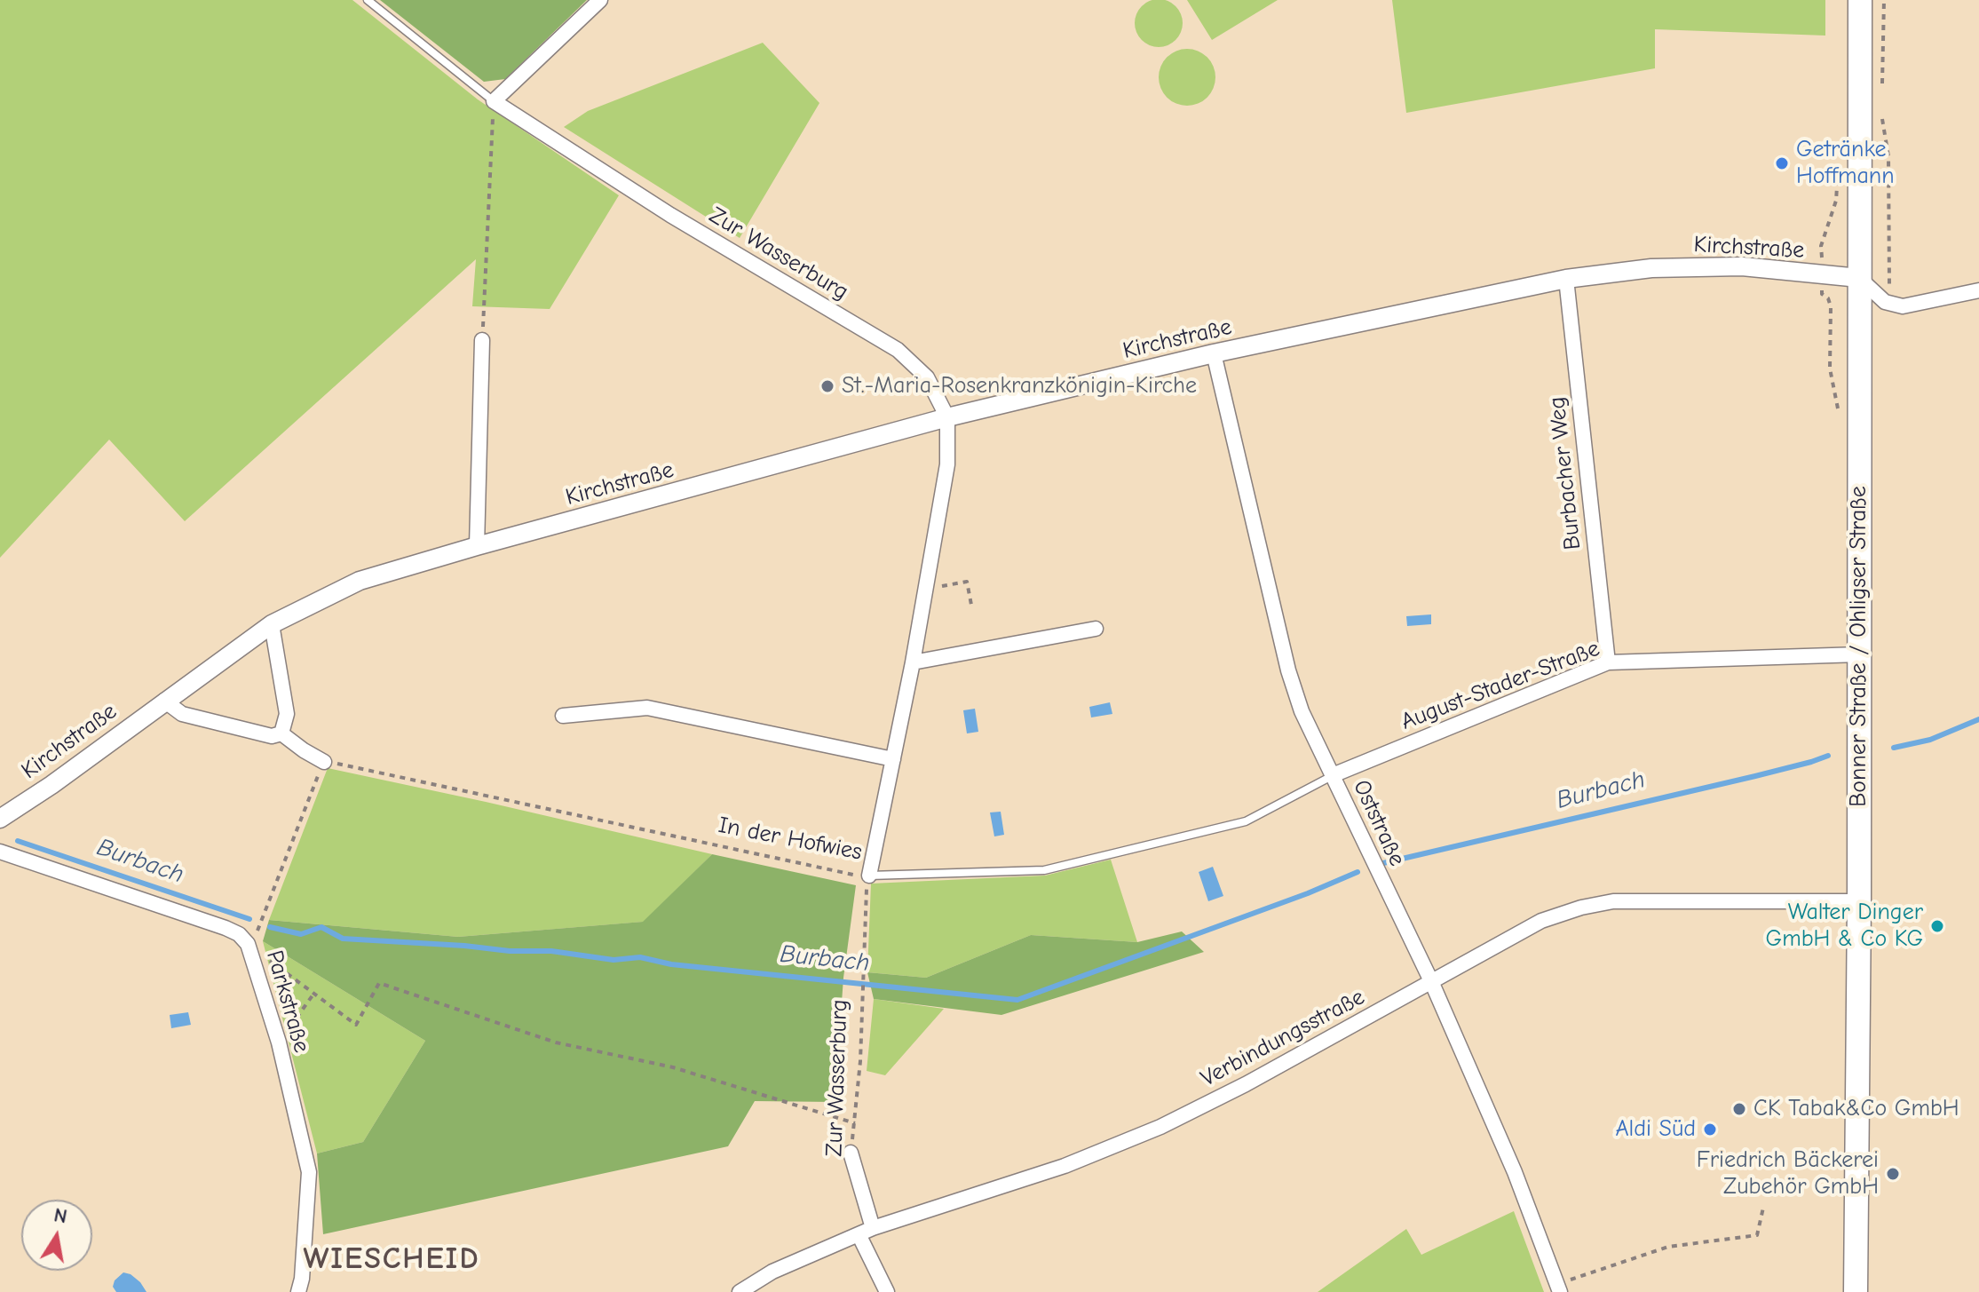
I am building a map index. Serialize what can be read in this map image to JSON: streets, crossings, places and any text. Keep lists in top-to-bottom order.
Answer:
{
  "streets": {
    "main road": ["Bonner Straße / Ohligser Straße"],
    "street": [
      "Kirchstraße",
      "Zur Wasserburg",
      "Burbacher Weg",
      "August-Stader-Straße",
      "Oststraße",
      "Parkstraße",
      "Verbindungsstraße"
    ],
    "lane": ["In der Hofwies"]
  },
  "crossings": [
    ["Kirchstraße", "Zur Wasserburg"],
    ["Kirchstraße", "Burbacher Weg"],
    ["Kirchstraße", "Bonner Straße / Ohligser Straße"],
    ["Kirchstraße", "Oststraße"],
    ["Zur Wasserburg", "In der Hofwies"],
    ["Zur Wasserburg", "Verbindungsstraße"],
    ["Burbacher Weg", "August-Stader-Straße"],
    ["Bonner Straße / Ohligser Straße", "August-Stader-Straße"],
    ["Bonner Straße / Ohligser Straße", "Verbindungsstraße"],
    ["August-Stader-Straße", "Oststraße"],
    ["August-Stader-Straße", "In der Hofwies"],
    ["Oststraße", "In der Hofwies"],
    ["Oststraße", "Verbindungsstraße"]
  ],
  "districts": ["WIESCHEID"],
  "water": ["Burbach"],
  "places": [
    "Getränke Hoffmann",
    "St.-Maria-Rosenkranzkönigin-Kirche",
    "Walter Dinger GmbH & Co KG",
    "CK Tabak&Co GmbH",
    "Aldi Süd",
    "Friedrich Bäckerei Zubehör GmbH"
  ],
  "north": "top"
}
